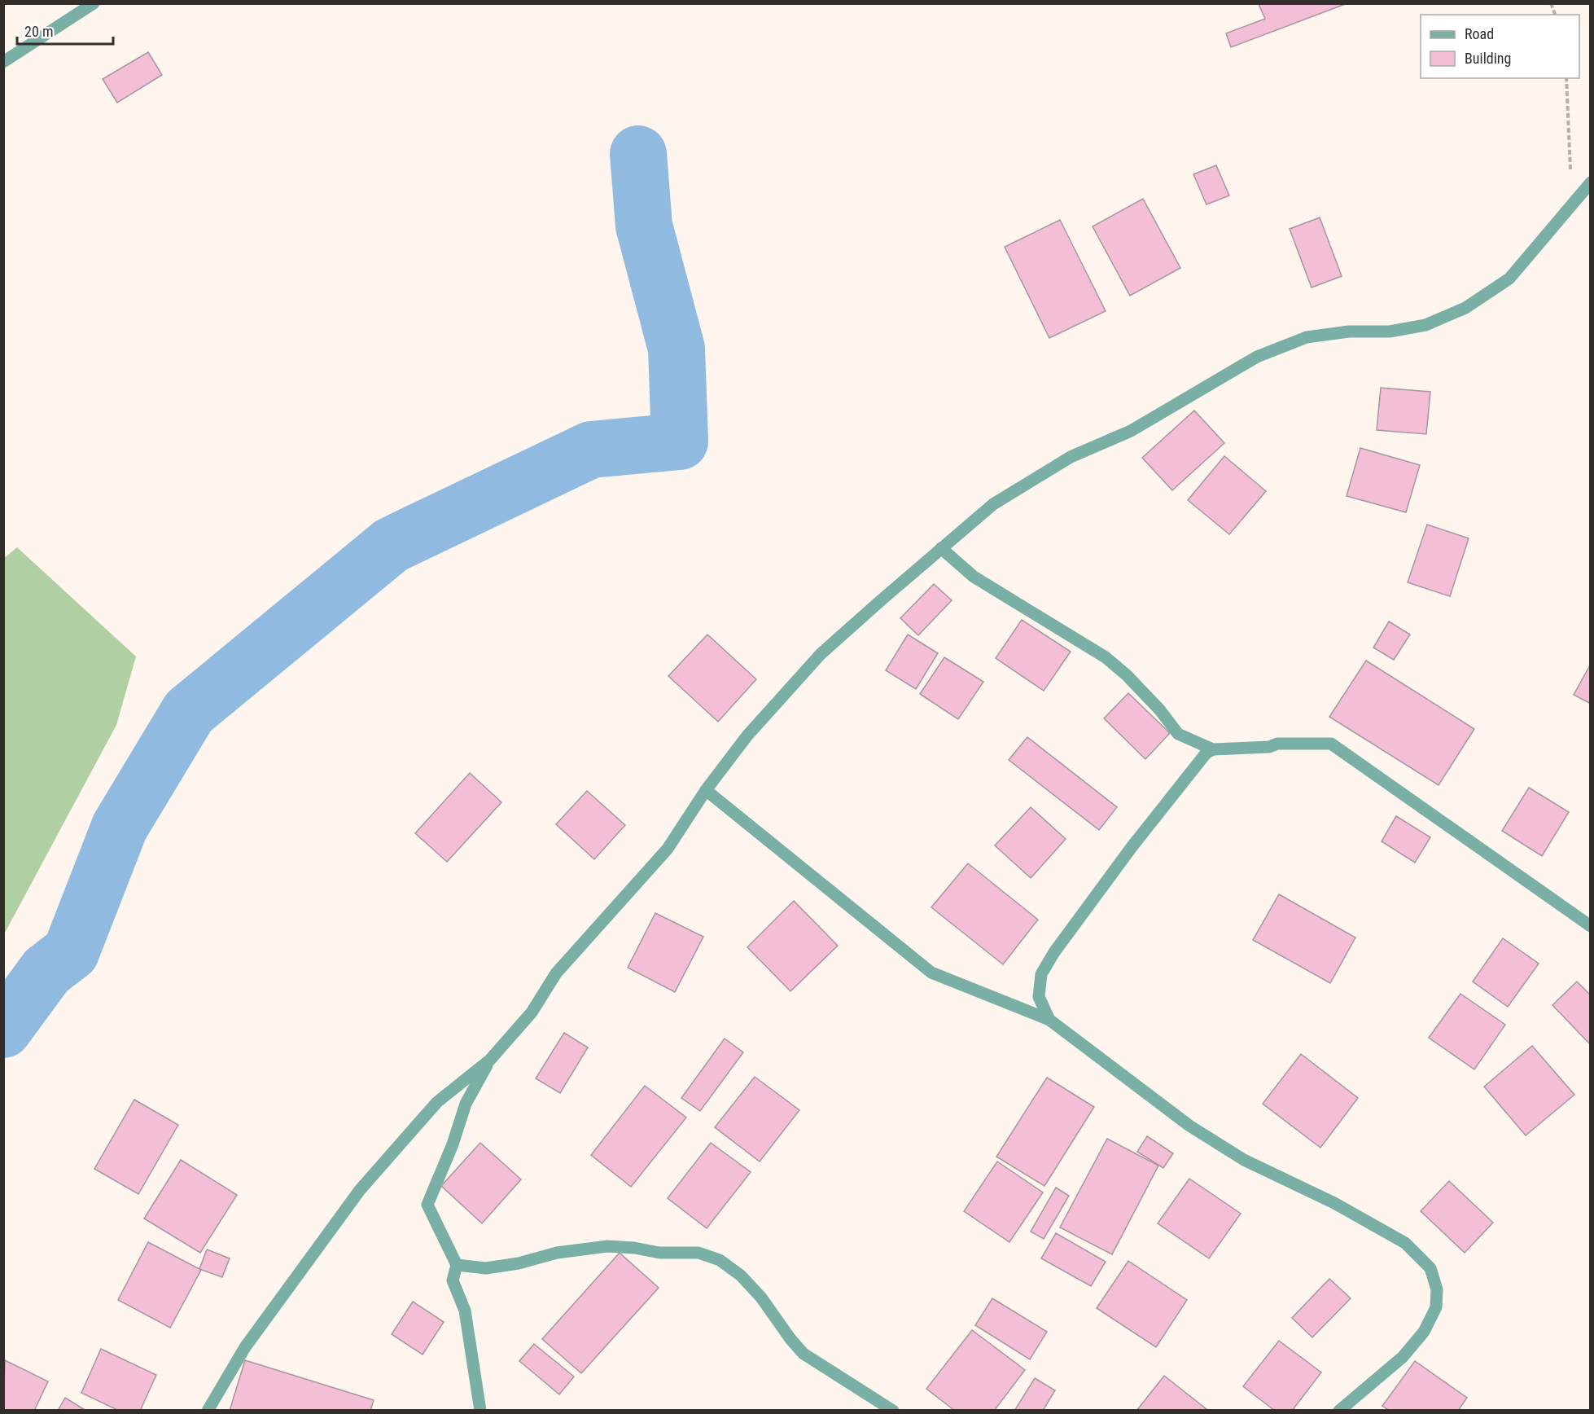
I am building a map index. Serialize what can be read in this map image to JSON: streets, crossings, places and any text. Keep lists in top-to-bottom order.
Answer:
{
  "legend": ["Road", "Building"],
  "scale_bar": "20 m"
}
